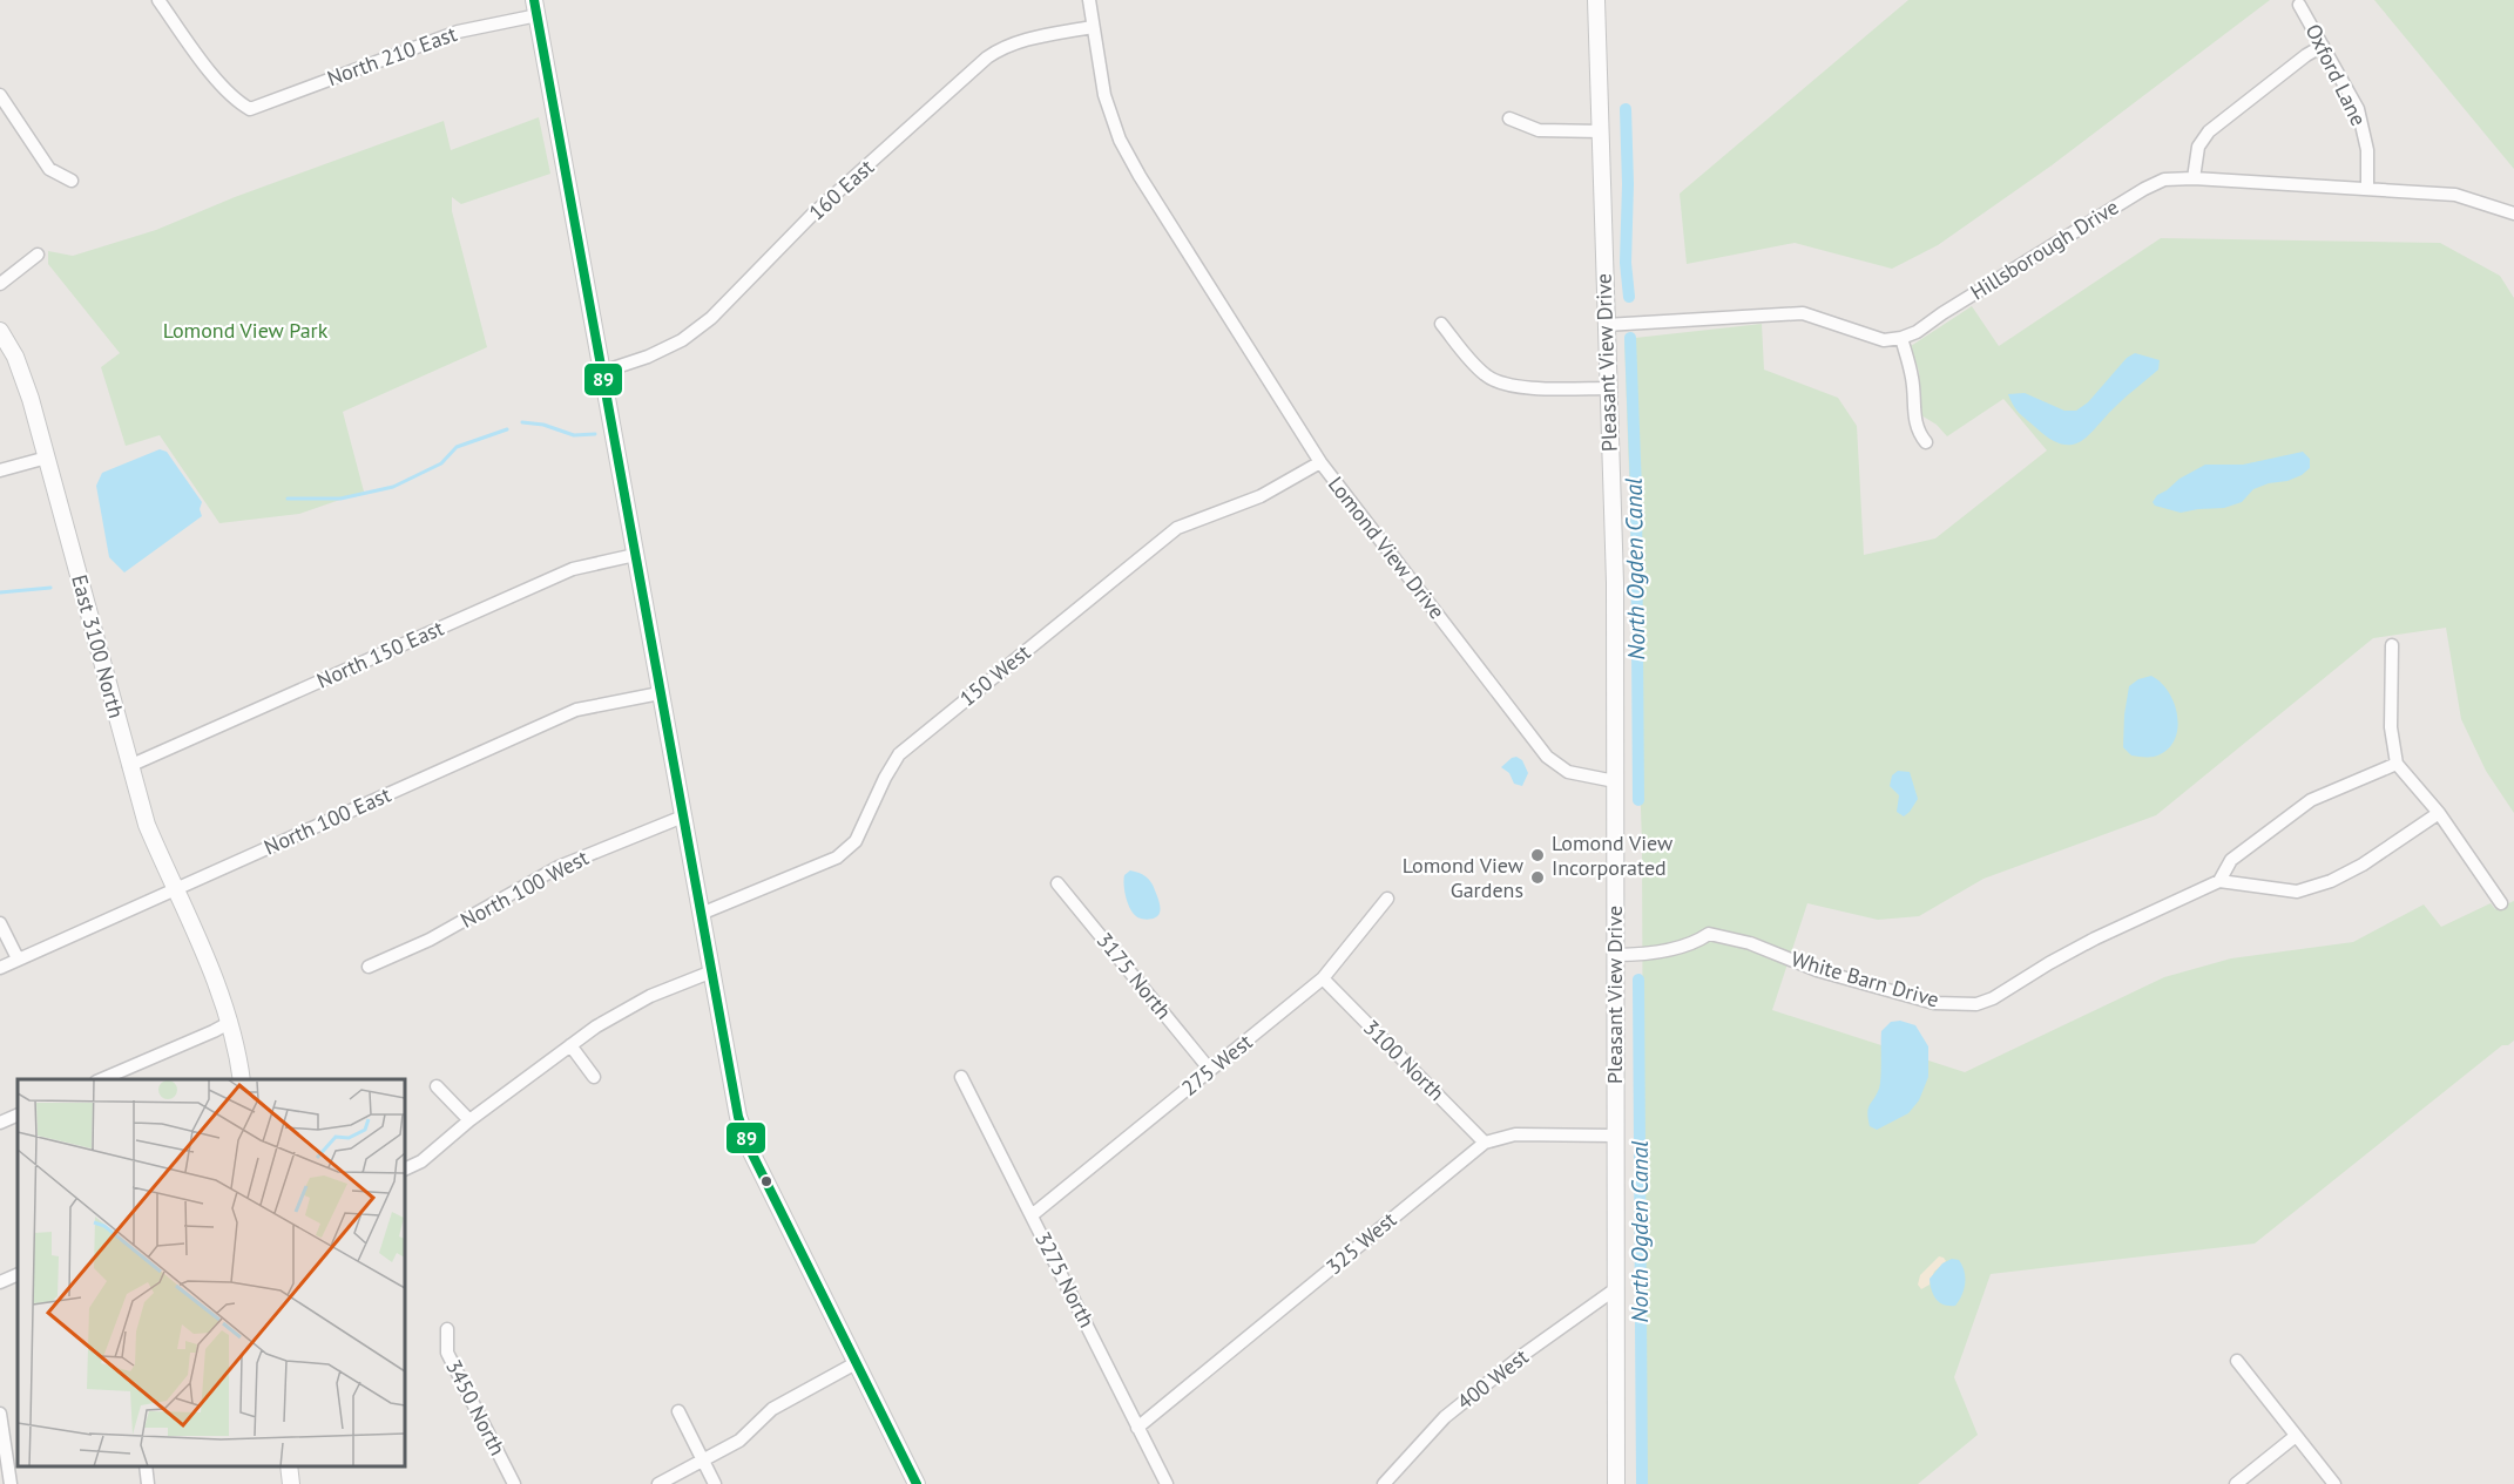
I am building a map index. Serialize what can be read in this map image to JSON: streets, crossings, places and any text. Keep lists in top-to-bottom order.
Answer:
{
  "streets": {
    "street": [
      "North 210 East",
      "Oxford Lane",
      "160 East",
      "Hillsborough Drive",
      "Pleasant View Drive",
      "Lomond View Drive",
      "East 3100 North",
      "North 150 East",
      "150 West",
      "North 100 East",
      "North 100 West",
      "3175 North",
      "White Barn Drive",
      "3100 North",
      "275 West",
      "325 West",
      "3275 North",
      "400 West",
      "3450 North"
    ]
  },
  "crossings": [
    ["Oxford Lane", "Hillsborough Drive"],
    ["160 East", "Lomond View Drive"],
    ["Pleasant View Drive", "Lomond View Drive"],
    ["Pleasant View Drive", "White Barn Drive"],
    ["Pleasant View Drive", "325 West"],
    ["Pleasant View Drive", "400 West"],
    ["Lomond View Drive", "150 West"],
    ["East 3100 North", "North 150 East"],
    ["East 3100 North", "North 100 East"],
    ["3175 North", "275 West"],
    ["3100 North", "275 West"],
    ["3100 North", "325 West"],
    ["275 West", "3275 North"],
    ["325 West", "3275 North"]
  ],
  "water": ["North Ogden Canal"],
  "parks": ["Lomond View Park"],
  "places": ["Lomond View Incorporated", "Lomond View Gardens"],
  "lines": ["transit line 89"]
}
